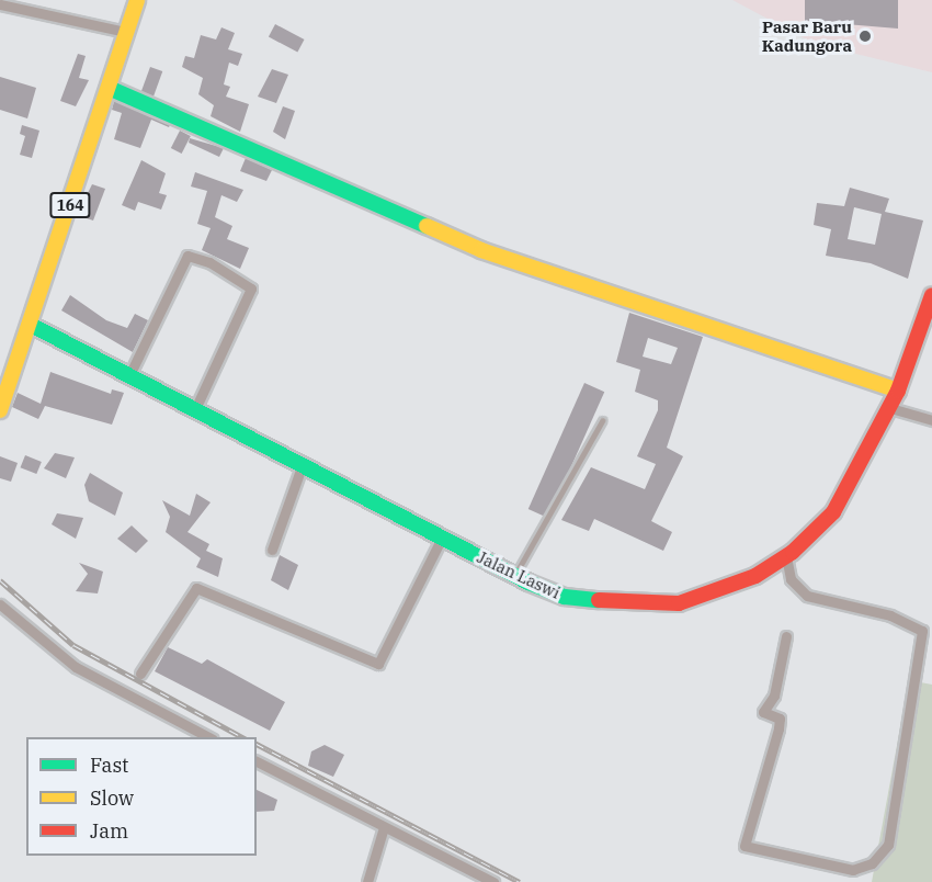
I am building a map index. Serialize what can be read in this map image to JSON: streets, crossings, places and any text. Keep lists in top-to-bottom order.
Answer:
{
  "streets": {
    "street": ["164", "Jalan Laswi"]
  },
  "crossings": [
    ["164", "Jalan Laswi"]
  ],
  "places": ["Pasar Baru Kadungora"],
  "legend": ["Fast", "Slow", "Jam"]
}
